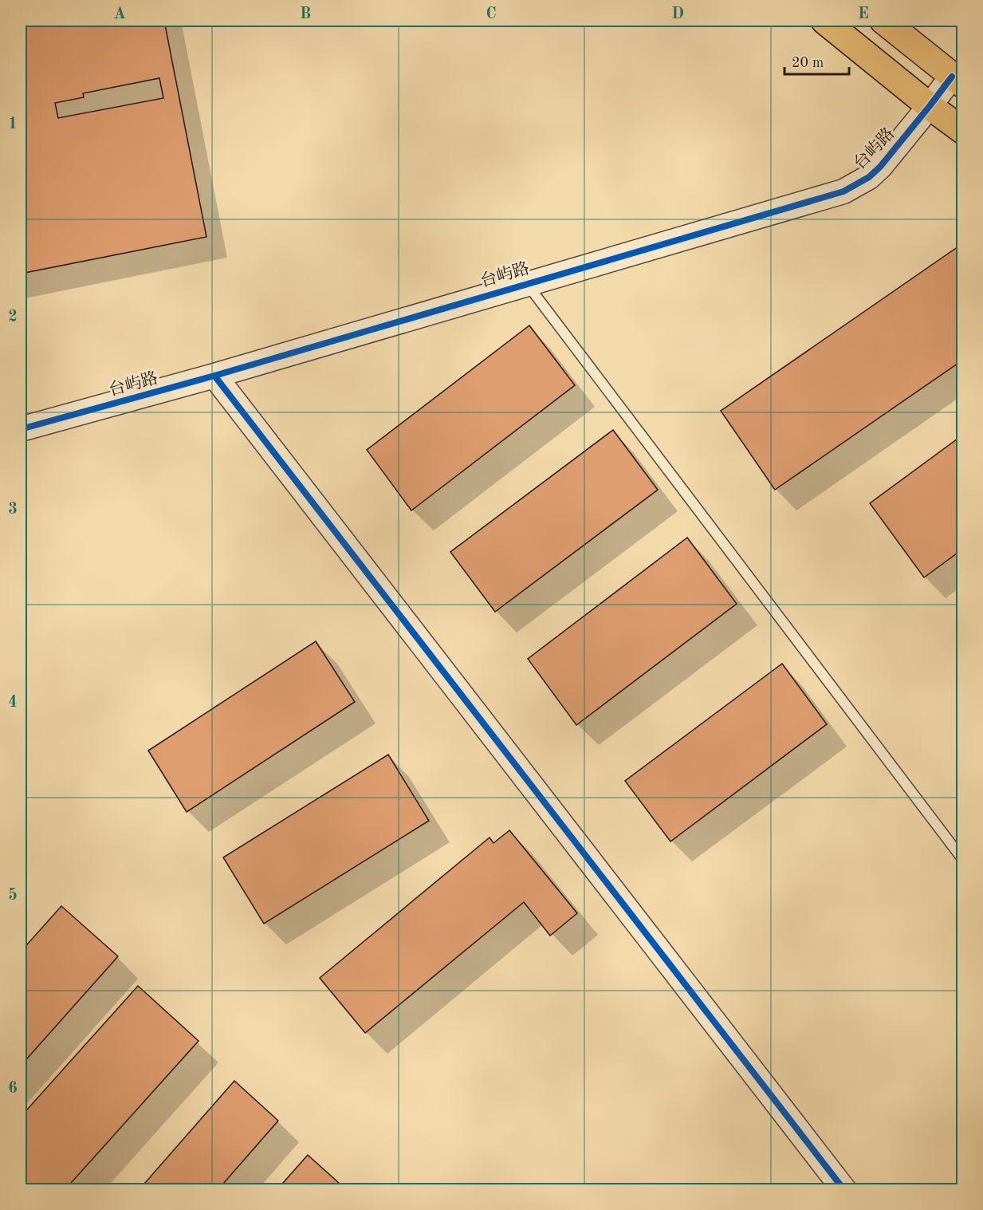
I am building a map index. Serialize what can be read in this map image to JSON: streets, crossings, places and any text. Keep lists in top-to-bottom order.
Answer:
{
  "streets": {
    "street": ["台屿路"]
  },
  "scale_bar": "20 m",
  "grid": {
    "columns": [
      "A",
      "B",
      "C",
      "D",
      "E"
    ],
    "rows": [
      "1",
      "2",
      "3",
      "4",
      "5",
      "6"
    ]
  }
}
